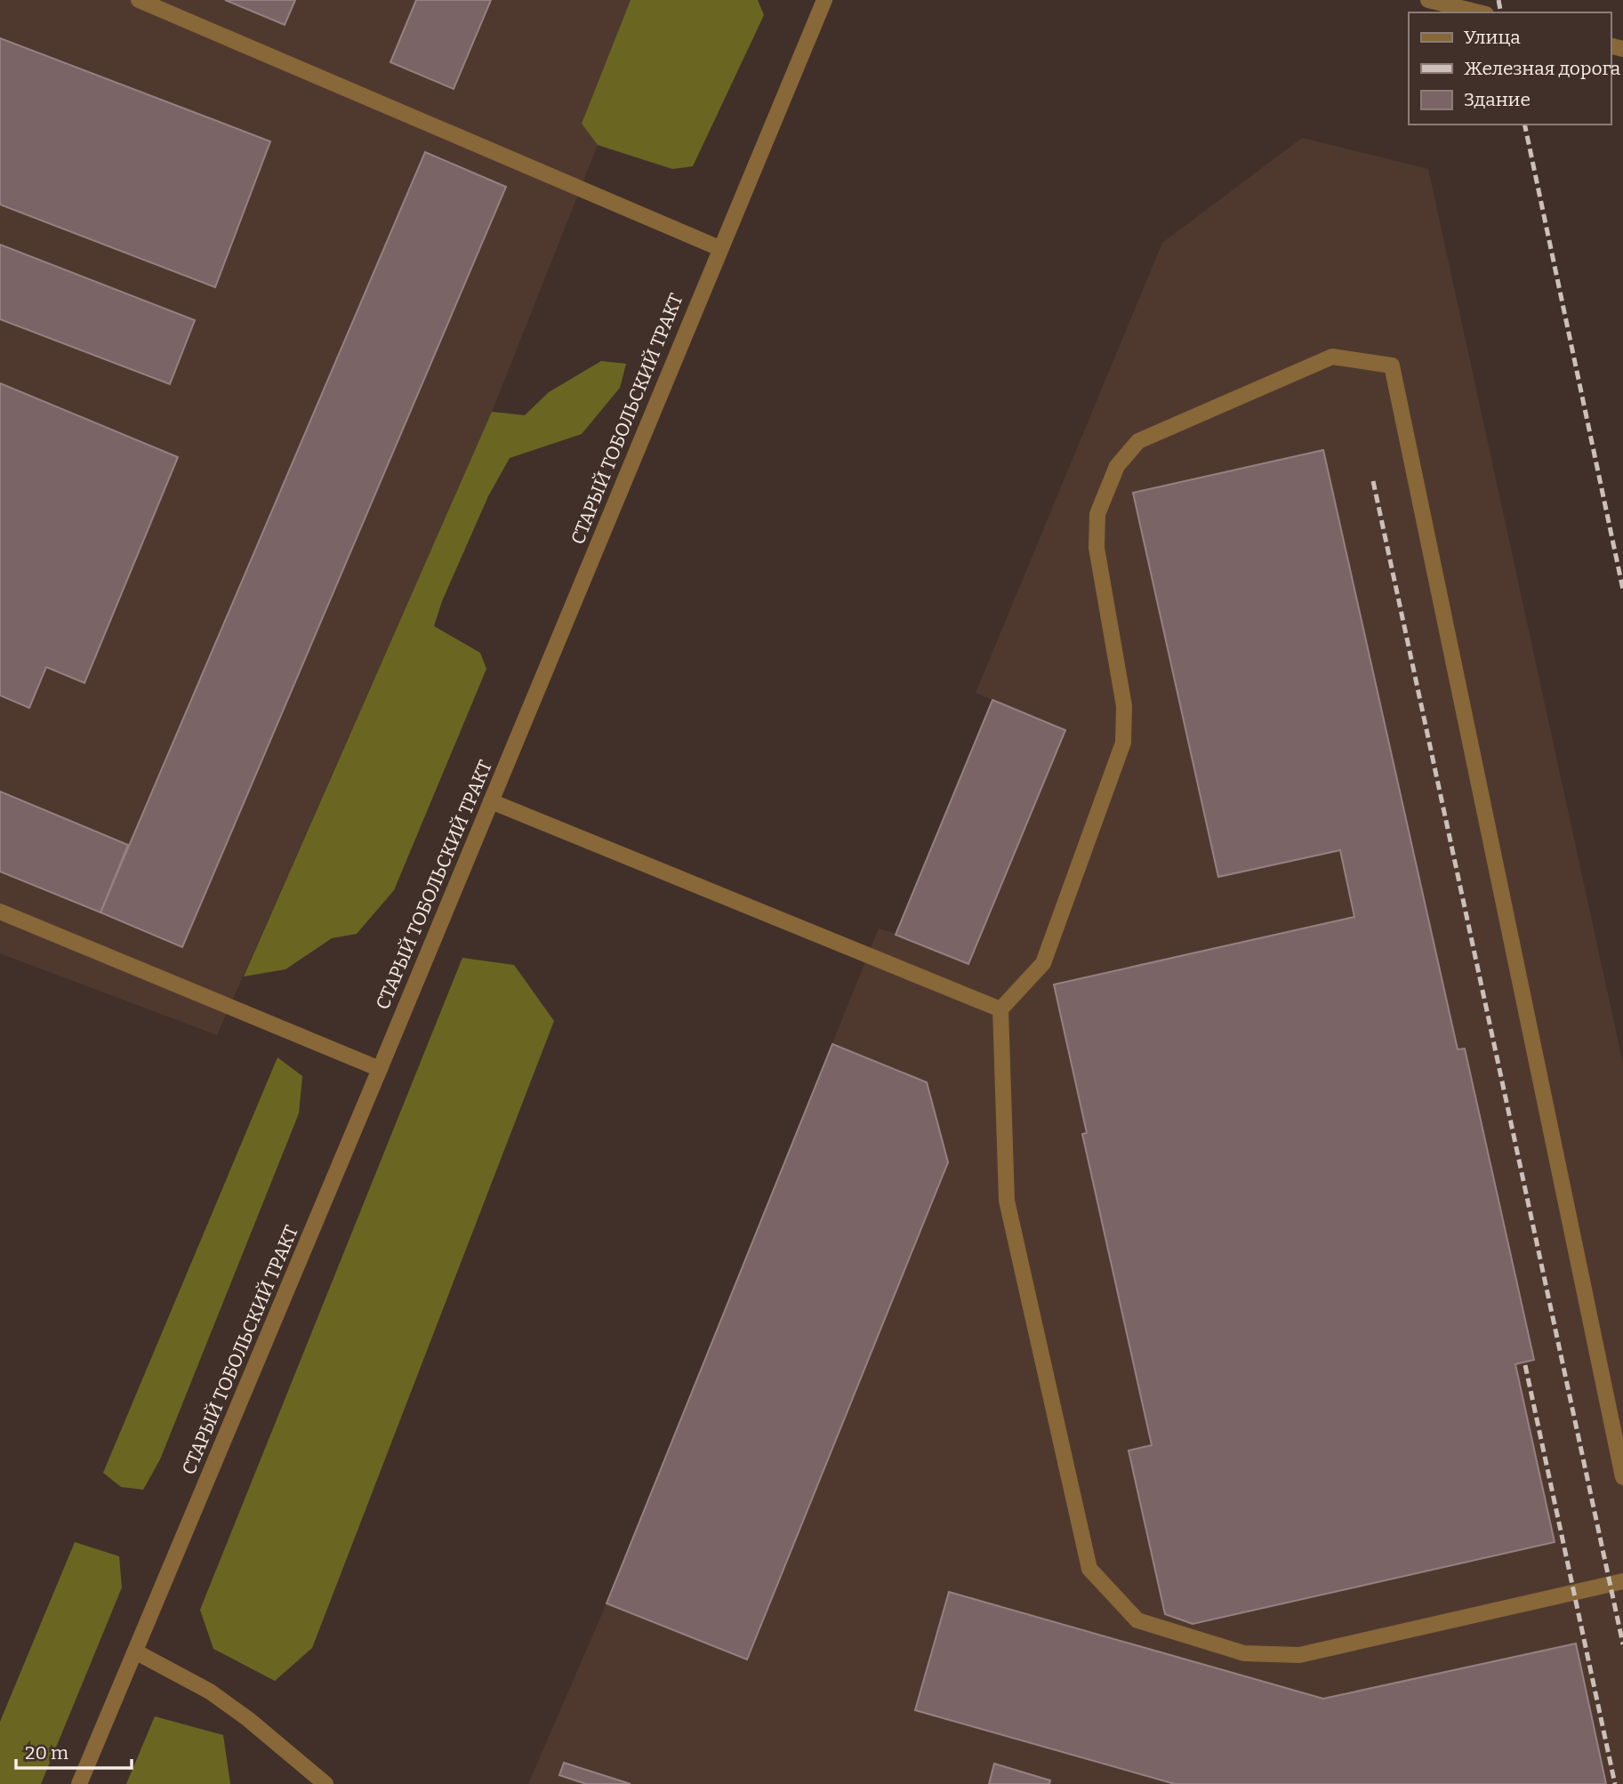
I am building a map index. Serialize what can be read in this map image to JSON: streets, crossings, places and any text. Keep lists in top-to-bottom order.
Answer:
{
  "streets": {
    "street": ["СТАРЫЙ ТОБОЛЬСКИЙ ТРАКТ"]
  },
  "legend": ["Улица", "Железная дорога", "Здание"],
  "scale_bar": "20 m"
}
